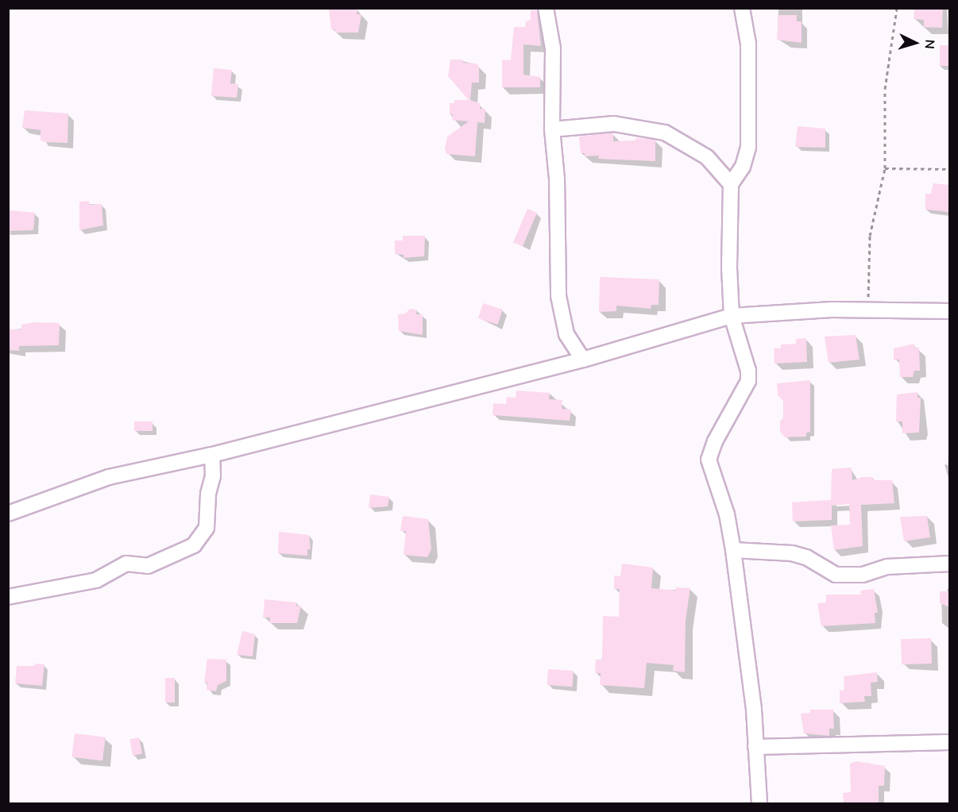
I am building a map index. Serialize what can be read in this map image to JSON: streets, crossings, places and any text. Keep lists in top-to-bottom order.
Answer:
{
  "north": "right"
}
